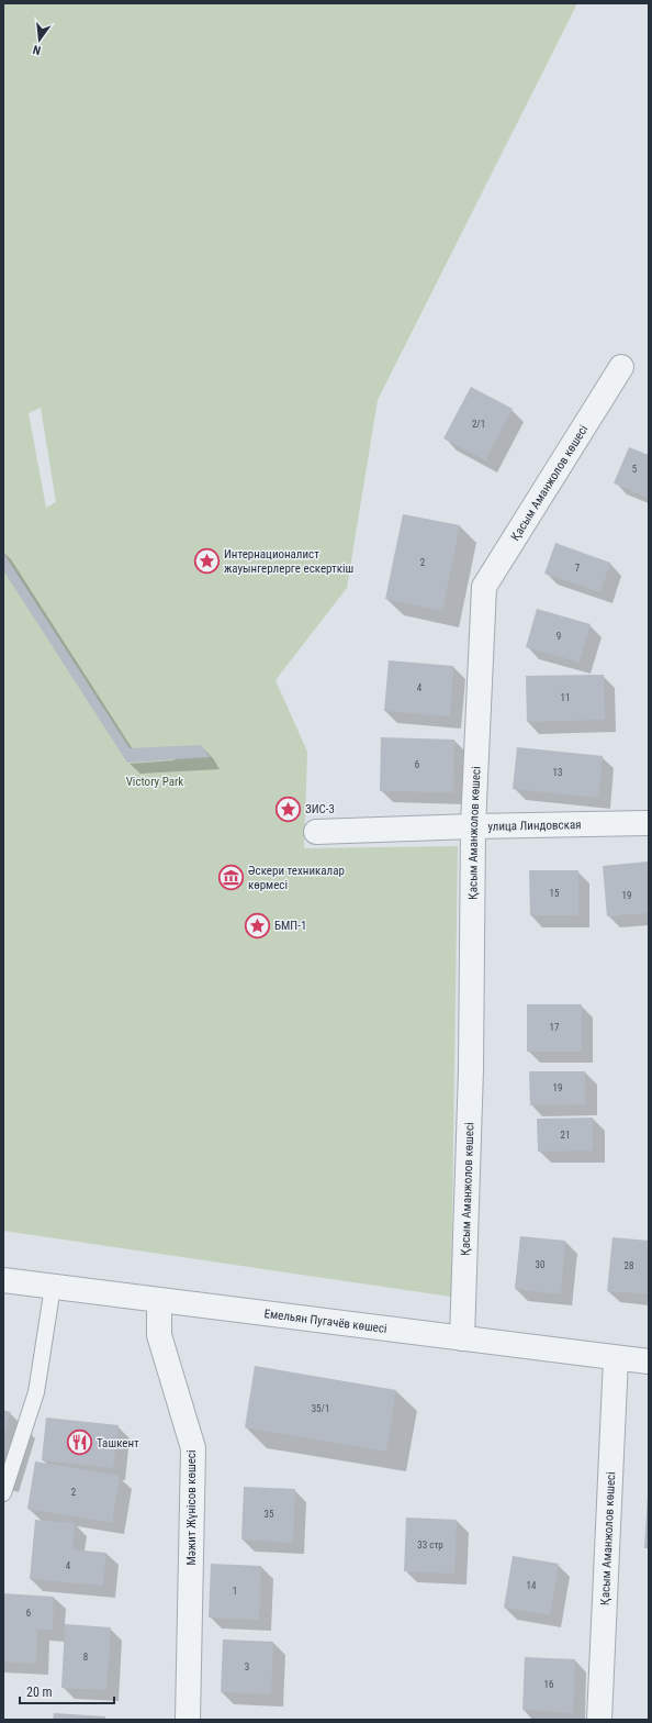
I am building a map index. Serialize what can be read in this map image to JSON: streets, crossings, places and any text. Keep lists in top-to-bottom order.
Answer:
{
  "streets": {
    "street": [
      "Қасым Аманжолов көшесі",
      "улица Линдовская",
      "Емельян Пугачёв көшесі",
      "Мәжит Жүнісов көшесі"
    ]
  },
  "crossings": [
    ["Қасым Аманжолов көшесі", "улица Линдовская"],
    ["Қасым Аманжолов көшесі", "Емельян Пугачёв көшесі"],
    ["Емельян Пугачёв көшесі", "Мәжит Жүнісов көшесі"]
  ],
  "parks": ["Victory Park"],
  "places": {
    "place": ["Интернационалист жауынгерлерге ескерткіш", "ЗИС-3", "БМП-1"],
    "museum": ["Әскери техникалар көрмесі"],
    "restaurant": ["Ташкент"]
  },
  "house_numbers": [
    "2/1",
    "5",
    "2",
    "7",
    "9",
    "4",
    "11",
    "6",
    "13",
    "15",
    "19",
    "17",
    "19",
    "21",
    "30",
    "28",
    "35/1",
    "2",
    "35",
    "33 стр",
    "4",
    "14",
    "1",
    "6",
    "8",
    "3",
    "16"
  ],
  "scale_bar": "20 m",
  "north": "bottom"
}
